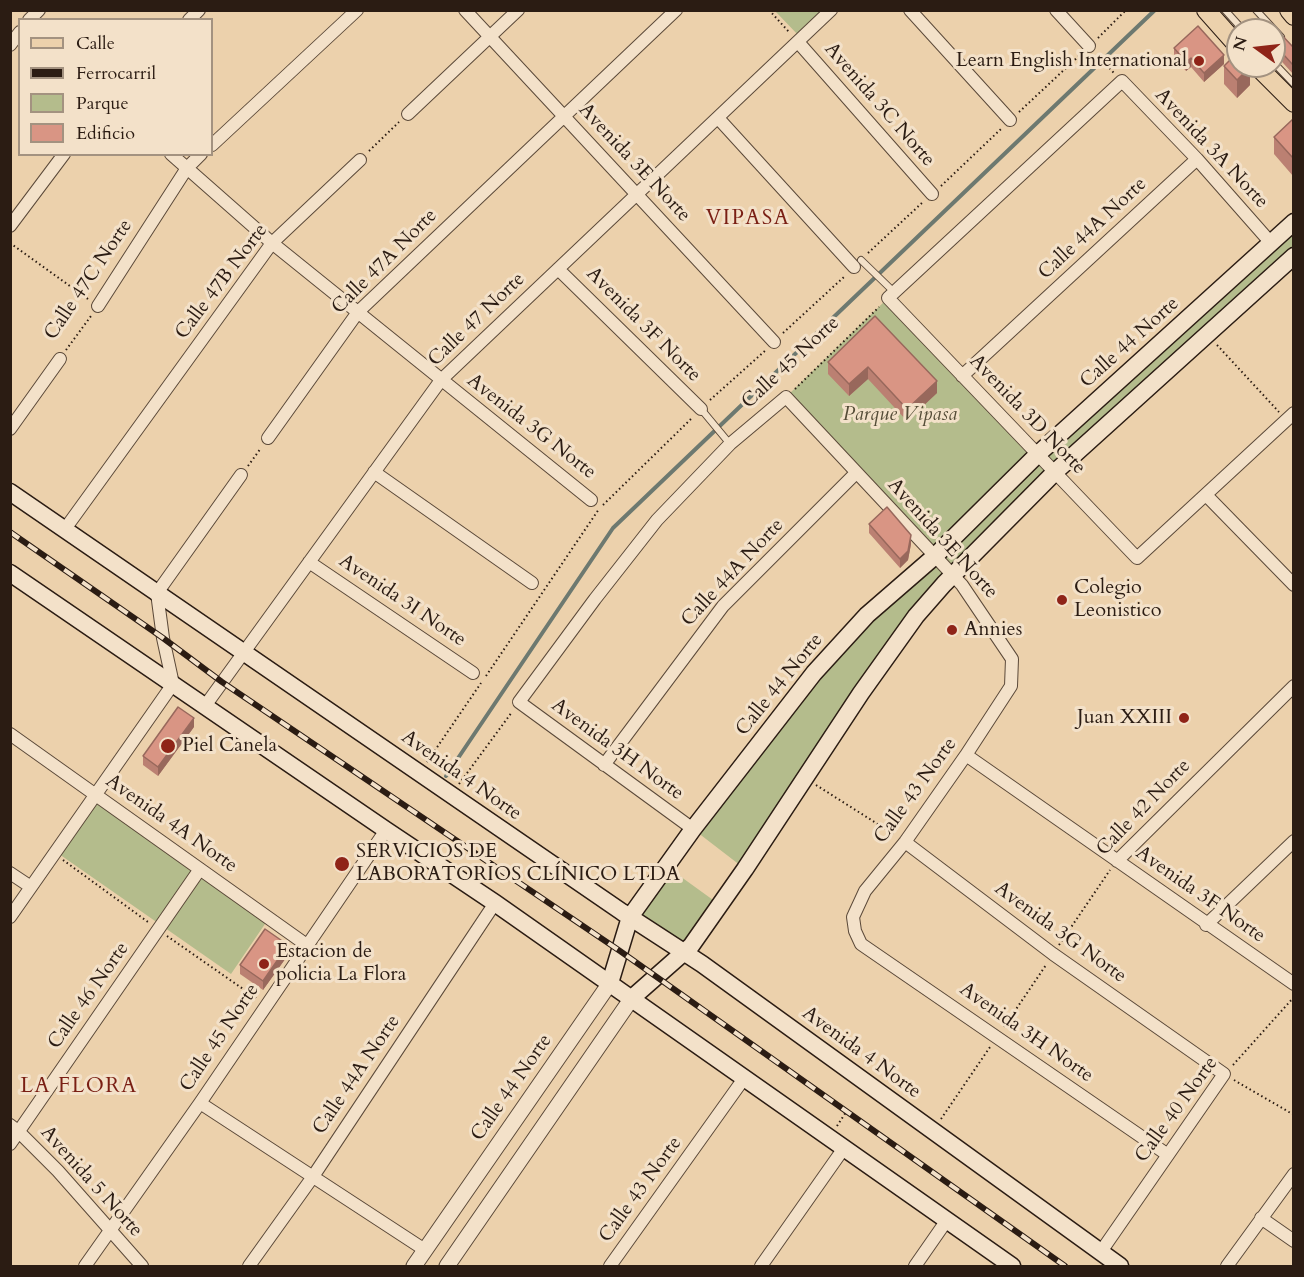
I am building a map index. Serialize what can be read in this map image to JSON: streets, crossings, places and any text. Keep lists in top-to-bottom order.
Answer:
{
  "streets": {
    "main road": ["Calle 44 Norte", "Avenida 4 Norte"],
    "street": [
      "Avenida 3C Norte",
      "Avenida 3A Norte",
      "Avenida 3E Norte",
      "Calle 44A Norte",
      "Calle 47A Norte",
      "Calle 47C Norte",
      "Calle 47B Norte",
      "Calle 47 Norte",
      "Avenida 3F Norte",
      "Calle 45 Norte",
      "Avenida 3D Norte",
      "Avenida 3G Norte",
      "Avenida 3I Norte",
      "Avenida 3H Norte",
      "Calle 43 Norte",
      "Calle 42 Norte",
      "Avenida 4A Norte",
      "Calle 46 Norte",
      "Calle 40 Norte",
      "Avenida 5 Norte"
    ]
  },
  "crossings": [
    ["Avenida 3C Norte", "Calle 47 Norte"],
    ["Avenida 3A Norte", "Calle 44A Norte"],
    ["Avenida 3A Norte", "Calle 44 Norte"],
    ["Avenida 3A Norte", "Calle 45 Norte"],
    ["Avenida 3A Norte", "Avenida 3D Norte"],
    ["Avenida 3E Norte", "Calle 44A Norte"],
    ["Avenida 3E Norte", "Calle 47A Norte"],
    ["Avenida 3E Norte", "Calle 47 Norte"],
    ["Avenida 3E Norte", "Calle 44 Norte"],
    ["Avenida 3E Norte", "Calle 45 Norte"],
    ["Avenida 3E Norte", "Calle 43 Norte"],
    ["Calle 44A Norte", "Avenida 3D Norte"],
    ["Calle 44A Norte", "Avenida 3H Norte"],
    ["Calle 47A Norte", "Avenida 3G Norte"],
    ["Calle 47C Norte", "Avenida 3G Norte"],
    ["Calle 47B Norte", "Avenida 3G Norte"],
    ["Calle 47B Norte", "Avenida 4 Norte"],
    ["Calle 47 Norte", "Avenida 3F Norte"],
    ["Calle 47 Norte", "Avenida 3G Norte"],
    ["Calle 47 Norte", "Avenida 3I Norte"],
    ["Calle 47 Norte", "Avenida 4 Norte"],
    ["Avenida 3F Norte", "Calle 43 Norte"],
    ["Avenida 3F Norte", "Calle 42 Norte"],
    ["Calle 44 Norte", "Avenida 3D Norte"],
    ["Calle 44 Norte", "Avenida 3H Norte"],
    ["Calle 44 Norte", "Avenida 4 Norte"],
    ["Calle 45 Norte", "Avenida 3D Norte"],
    ["Calle 45 Norte", "Avenida 3H Norte"],
    ["Calle 45 Norte", "Avenida 4A Norte"],
    ["Calle 45 Norte", "Avenida 5 Norte"],
    ["Avenida 3G Norte", "Calle 43 Norte"],
    ["Avenida 3G Norte", "Calle 42 Norte"],
    ["Avenida 3G Norte", "Calle 40 Norte"],
    ["Avenida 3H Norte", "Calle 43 Norte"],
    ["Avenida 3H Norte", "Calle 42 Norte"],
    ["Avenida 3H Norte", "Calle 40 Norte"],
    ["Avenida 4 Norte", "Calle 40 Norte"],
    ["Avenida 4A Norte", "Calle 46 Norte"],
    ["Calle 46 Norte", "Avenida 5 Norte"]
  ],
  "districts": ["VIPASA", "LA FLORA"],
  "parks": ["Parque Vipasa"],
  "places": [
    "Learn English International",
    "Colegio Leonistico",
    "Annies",
    "Juan XXIII",
    "Piel Canela",
    "SERVICIOS DE LABORATORIOS CLÍNICO LTDA",
    "Estacion de policia La Flora"
  ],
  "legend": [
    "Calle",
    "Ferrocarril",
    "Parque",
    "Edificio"
  ],
  "north": "left"
}
